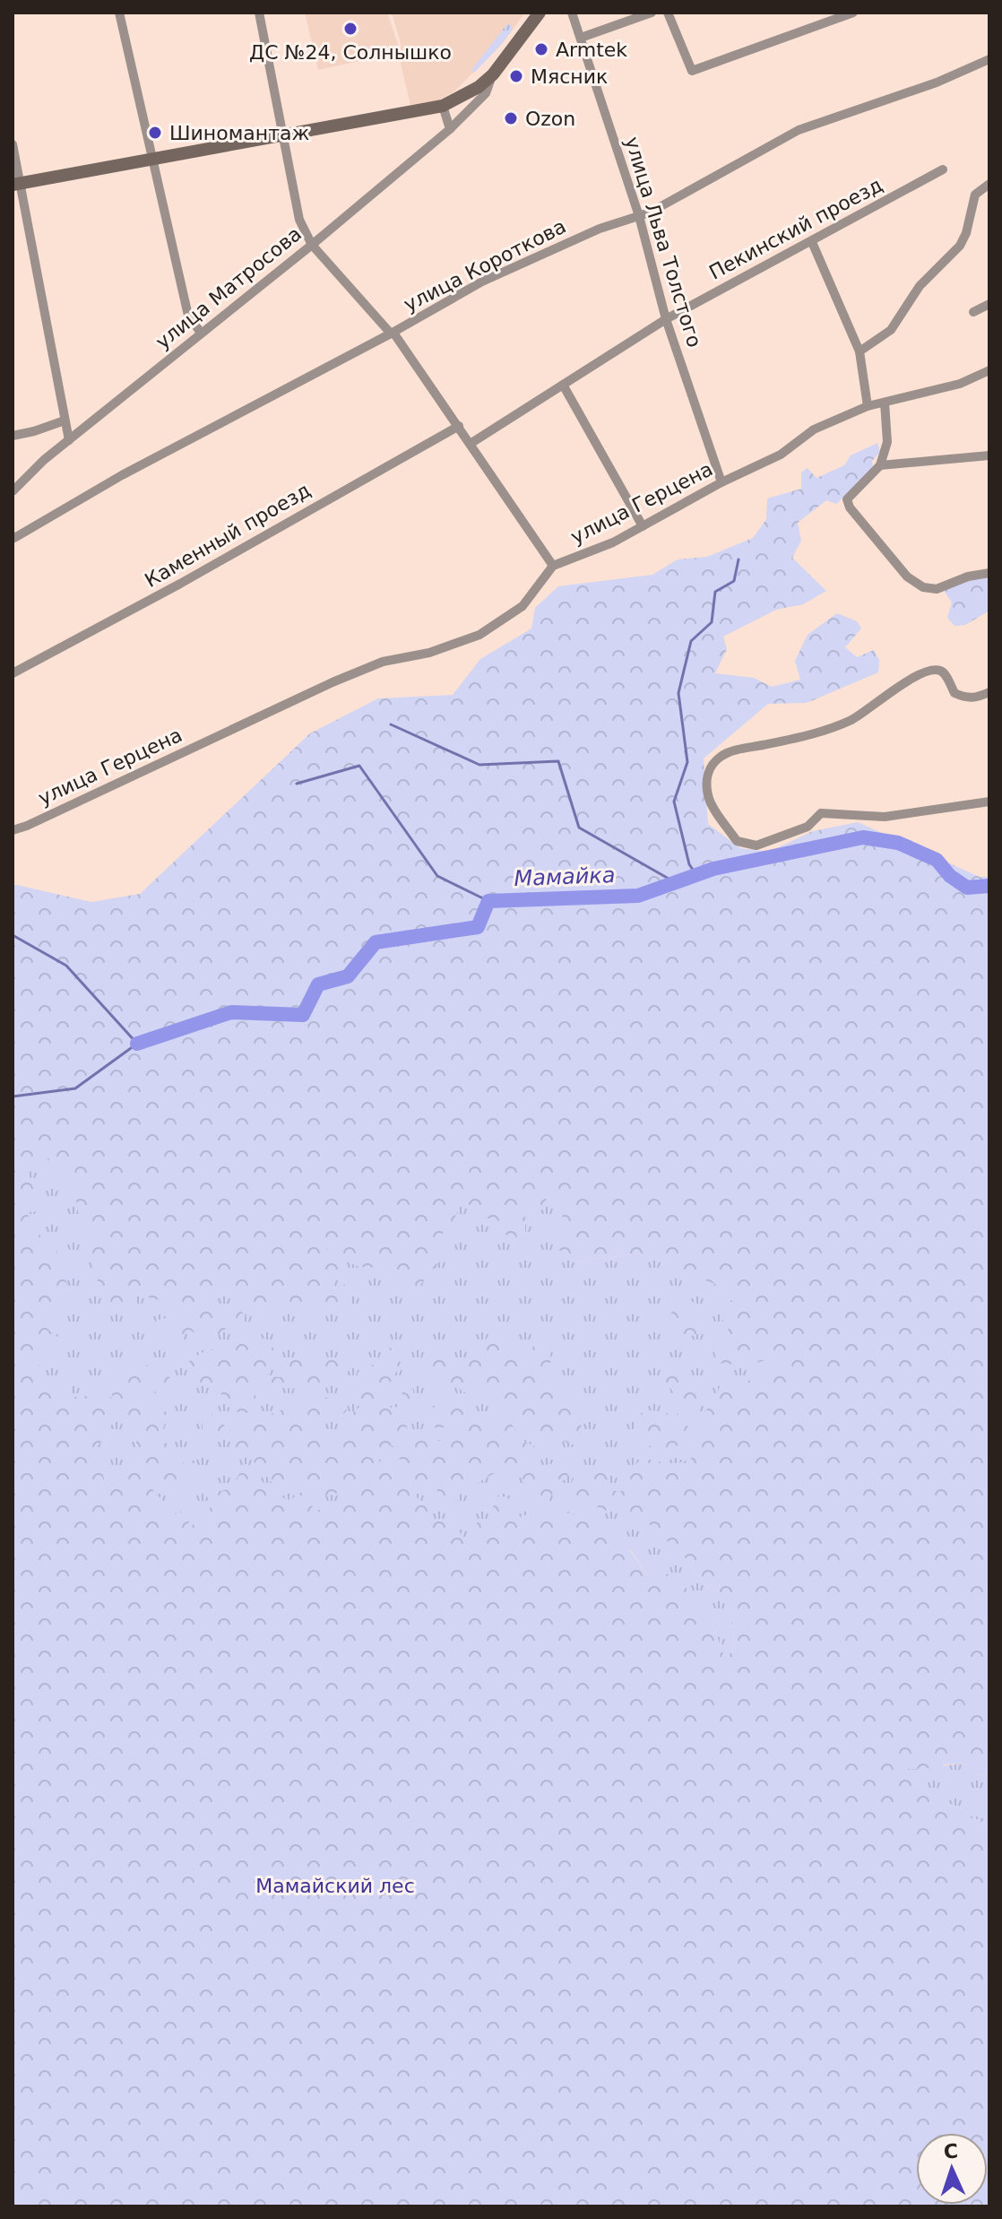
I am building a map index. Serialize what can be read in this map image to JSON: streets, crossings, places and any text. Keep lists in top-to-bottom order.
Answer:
{
  "streets": {
    "street": [
      "Пекинский проезд",
      "улица Льва Толстого",
      "улица Короткова",
      "улица Матросова",
      "улица Герцена",
      "Каменный проезд"
    ]
  },
  "crossings": [
    ["Пекинский проезд", "улица Льва Толстого"],
    ["улица Льва Толстого", "улица Короткова"],
    ["улица Льва Толстого", "улица Герцена"]
  ],
  "water": ["Мамайка"],
  "parks": ["Мамайский лес"],
  "places": [
    "ДС №24, Солнышко",
    "Armtek",
    "Мясник",
    "Ozon",
    "Шиномантаж"
  ],
  "north": "top"
}
